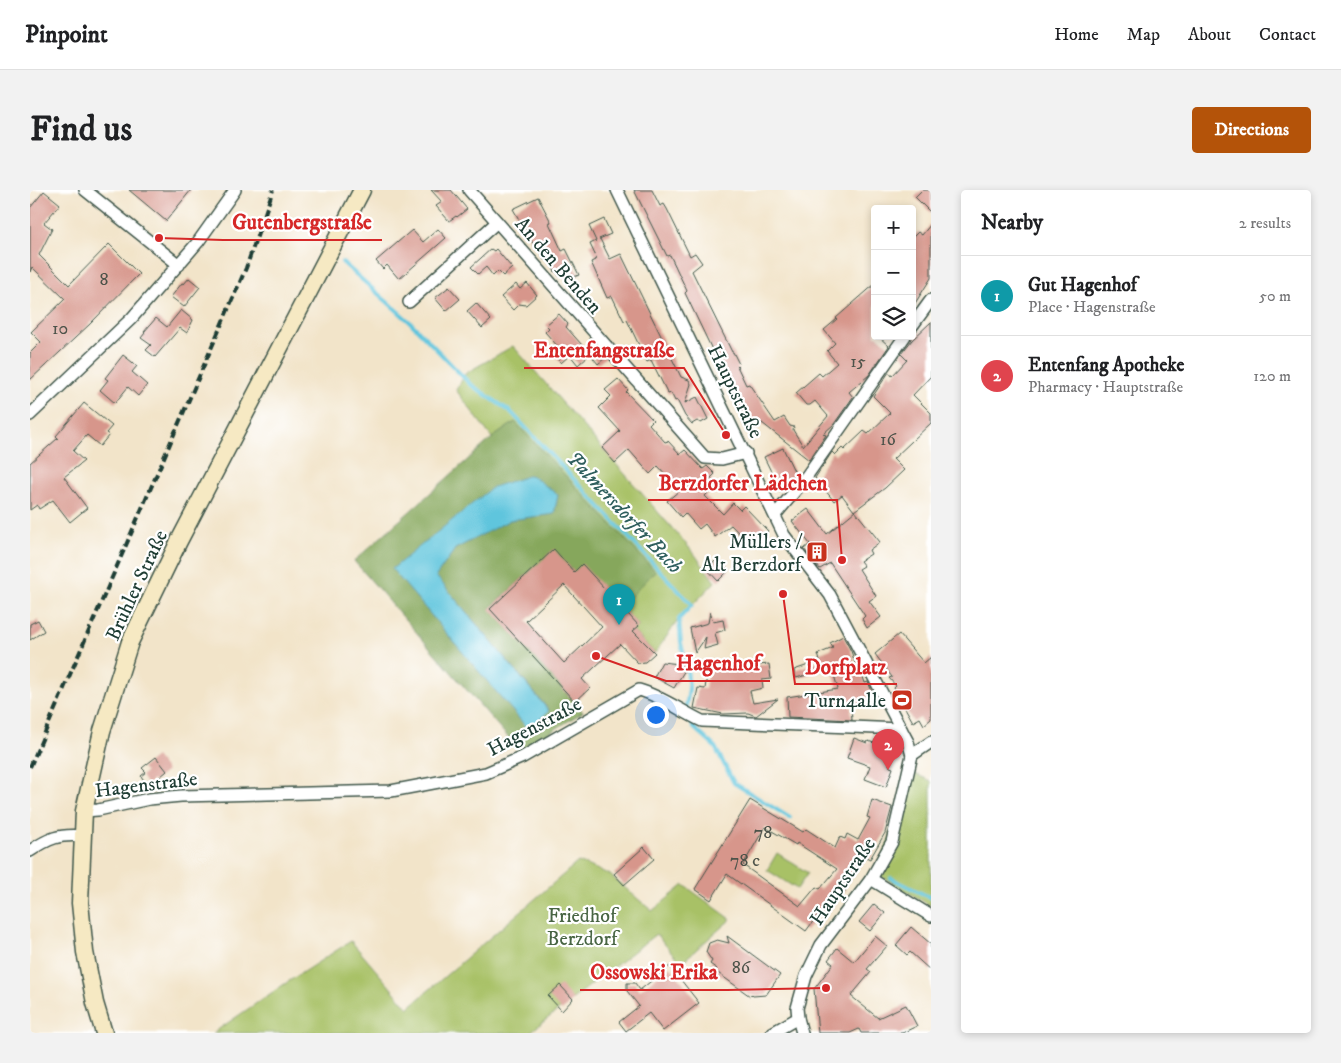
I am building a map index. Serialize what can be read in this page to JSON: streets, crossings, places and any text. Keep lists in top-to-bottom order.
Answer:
{
  "streets": {
    "main road": ["Brühler Straße"],
    "street": ["An den Benden", "Hauptstraße", "Hagenstraße"]
  },
  "crossings": [
    ["An den Benden", "Hauptstraße"],
    ["Hauptstraße", "Hagenstraße"],
    ["Brühler Straße", "Hagenstraße"]
  ],
  "water": ["Palmersdorfer Bach"],
  "parks": ["Friedhof Berzdorf"],
  "places": {
    "other": [
      "Gutenbergstraße",
      "Entenfangstraße",
      "Berzdorfer Lädchen",
      "Dorfplatz",
      "Hagenhof",
      "Ossowski Erika"
    ],
    "building": ["Müllers / Alt Berzdorf"],
    "sports": ["Turn4alle"]
  },
  "house_numbers": [
    "8",
    "10",
    "15",
    "16",
    "78",
    "78 c",
    "86"
  ],
  "page": {
    "header": "Pinpoint",
    "nav": [
      "Home",
      "Map",
      "About",
      "Contact"
    ],
    "buttons": "Directions",
    "title": "Find us",
    "heading": ["Nearby", "2 results"],
    "map_buttons": ["+", "−"],
    "list": [
      {
        "mark": "1",
        "name": "Gut Hagenhof",
        "note": "Place · Hagenstraße",
        "value": "50 m"
      },
      {
        "mark": "2",
        "name": "Entenfang Apotheke",
        "note": "Pharmacy · Hauptstraße",
        "value": "120 m"
      }
    ],
    "pins": ["1", "2"]
  }
}
